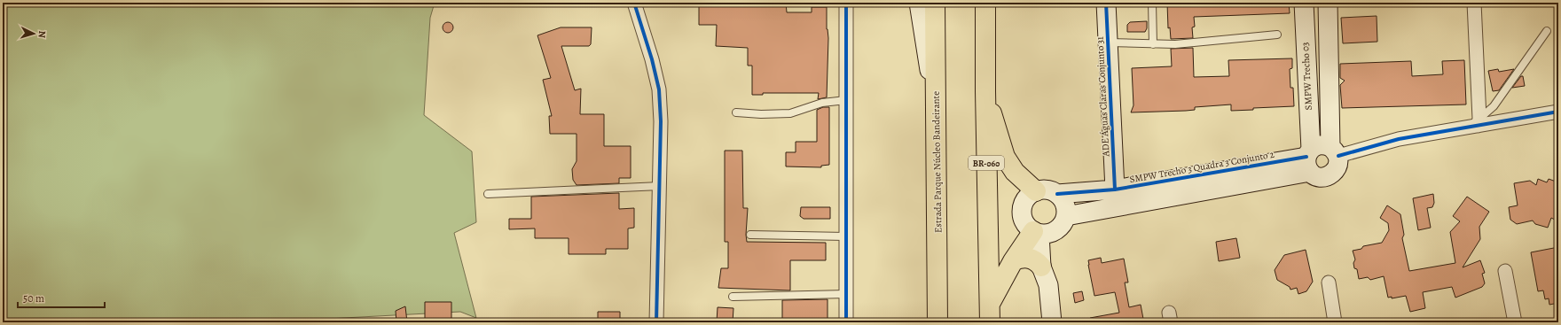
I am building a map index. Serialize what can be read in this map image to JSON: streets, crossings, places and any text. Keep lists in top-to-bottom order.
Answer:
{
  "streets": {
    "highway": ["Estrada Parque Núcleo Bandeirante", "BR-060"],
    "street": ["SMPW Trecho 03", "ADE Águas Claras Conjunto 31", "SMPW Trecho 3 Quadra 3 Conjunto 2"]
  },
  "crossings": [
    ["SMPW Trecho 03", "SMPW Trecho 3 Quadra 3 Conjunto 2"],
    ["ADE Águas Claras Conjunto 31", "SMPW Trecho 3 Quadra 3 Conjunto 2"]
  ],
  "scale_bar": "50 m",
  "north": "right"
}
